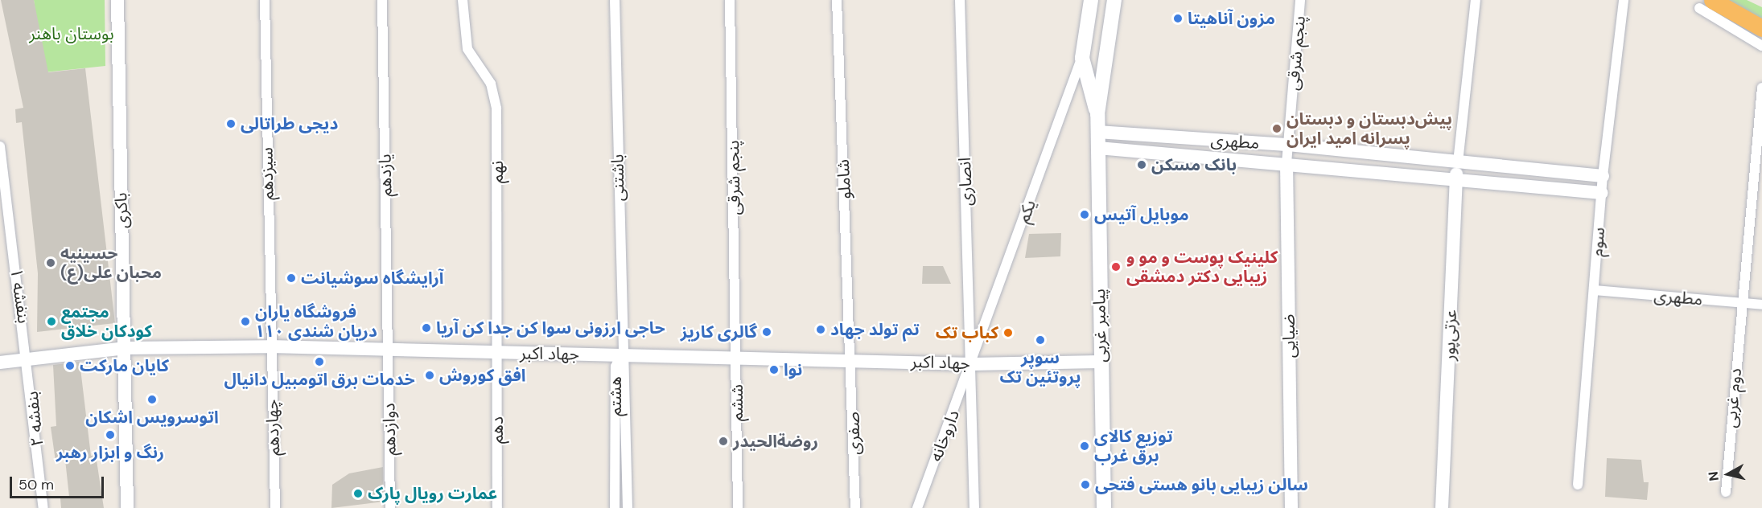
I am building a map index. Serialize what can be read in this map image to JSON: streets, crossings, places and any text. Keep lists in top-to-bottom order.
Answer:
{
  "streets": {
    "main road": ["پیامبر غربی"],
    "street": [
      "پنجم شرقی",
      "مطهری",
      "نهم",
      "سیزدهم",
      "یازدهم",
      "باشتنی",
      "شاملو",
      "انصاری",
      "باکری",
      "یکم",
      "سوم",
      "بنفشه ۱",
      "عزتی‌پور",
      "ضیایی",
      "جهاد اکبر",
      "هشتم",
      "دوم غربی",
      "ششم",
      "بنفشه ۲",
      "چهاردهم",
      "دوازدهم",
      "دهم",
      "صفری",
      "داروخانه"
    ]
  },
  "crossings": [
    ["پنجم شرقی", "مطهری"],
    ["پنجم شرقی", "ضیایی"],
    ["پنجم شرقی", "جهاد اکبر"],
    ["پنجم شرقی", "ششم"],
    ["مطهری", "سوم"],
    ["مطهری", "پیامبر غربی"],
    ["مطهری", "عزتی‌پور"],
    ["مطهری", "ضیایی"],
    ["مطهری", "دوم غربی"],
    ["نهم", "جهاد اکبر"],
    ["نهم", "دهم"],
    ["سیزدهم", "جهاد اکبر"],
    ["سیزدهم", "چهاردهم"],
    ["یازدهم", "جهاد اکبر"],
    ["یازدهم", "دوازدهم"],
    ["باشتنی", "جهاد اکبر"],
    ["باشتنی", "هشتم"],
    ["شاملو", "جهاد اکبر"],
    ["شاملو", "صفری"],
    ["انصاری", "یکم"],
    ["انصاری", "جهاد اکبر"],
    ["انصاری", "داروخانه"],
    ["باکری", "جهاد اکبر"],
    ["یکم", "پیامبر غربی"],
    ["یکم", "جهاد اکبر"],
    ["یکم", "داروخانه"],
    ["بنفشه ۱", "جهاد اکبر"],
    ["بنفشه ۱", "بنفشه ۲"],
    ["پیامبر غربی", "جهاد اکبر"],
    ["جهاد اکبر", "هشتم"],
    ["جهاد اکبر", "ششم"],
    ["جهاد اکبر", "بنفشه ۲"],
    ["جهاد اکبر", "چهاردهم"],
    ["جهاد اکبر", "دوازدهم"],
    ["جهاد اکبر", "دهم"],
    ["جهاد اکبر", "صفری"],
    ["جهاد اکبر", "داروخانه"]
  ],
  "parks": ["بوستان باهنر"],
  "places": [
    "مزون آناهیتا",
    "دیجی طراتالی",
    "پیش‌دبستان و دبستان پسرانه امید ایران",
    "بانک مسکن",
    "موبایل آتیس",
    "حسینیه محبان علی(ع)",
    "کلینیک پوست و مو و زیبایی دکتر دمشقی",
    "آرایشگاه سوشیانت",
    "مجتمع کودکان خلاق",
    "فروشگاه یاران دریان شندی ۱۱۰",
    "حاجی ارزونی سوا کن جدا کن آریا",
    "تم تولد جهاد",
    "گالری کاریز",
    "کباب تک",
    "سوپر پروتئین تک",
    "خدمات برق اتومبیل دانیال",
    "کایان مارکت",
    "نوا",
    "افق کوروش",
    "اتوسرویس اشکان",
    "رنگ و ابزار رهبر",
    "روضةالحیدر",
    "توزیع کالای برق غرب",
    "سالن زیبایی بانو هستی فتحی",
    "عمارت رویال پارک"
  ],
  "scale_bar": "50 m",
  "north": "left"
}
